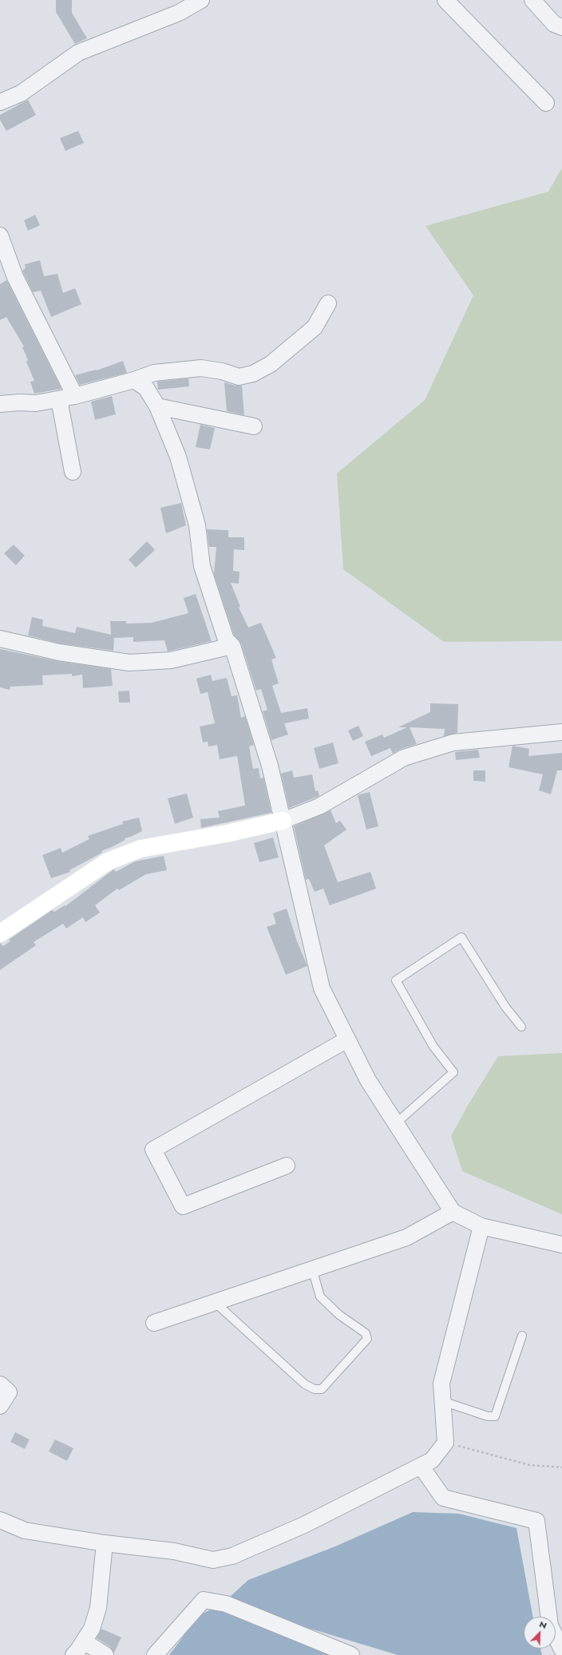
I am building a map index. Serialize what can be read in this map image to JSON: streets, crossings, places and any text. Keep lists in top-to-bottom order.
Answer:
{
  "north": "top right"
}
